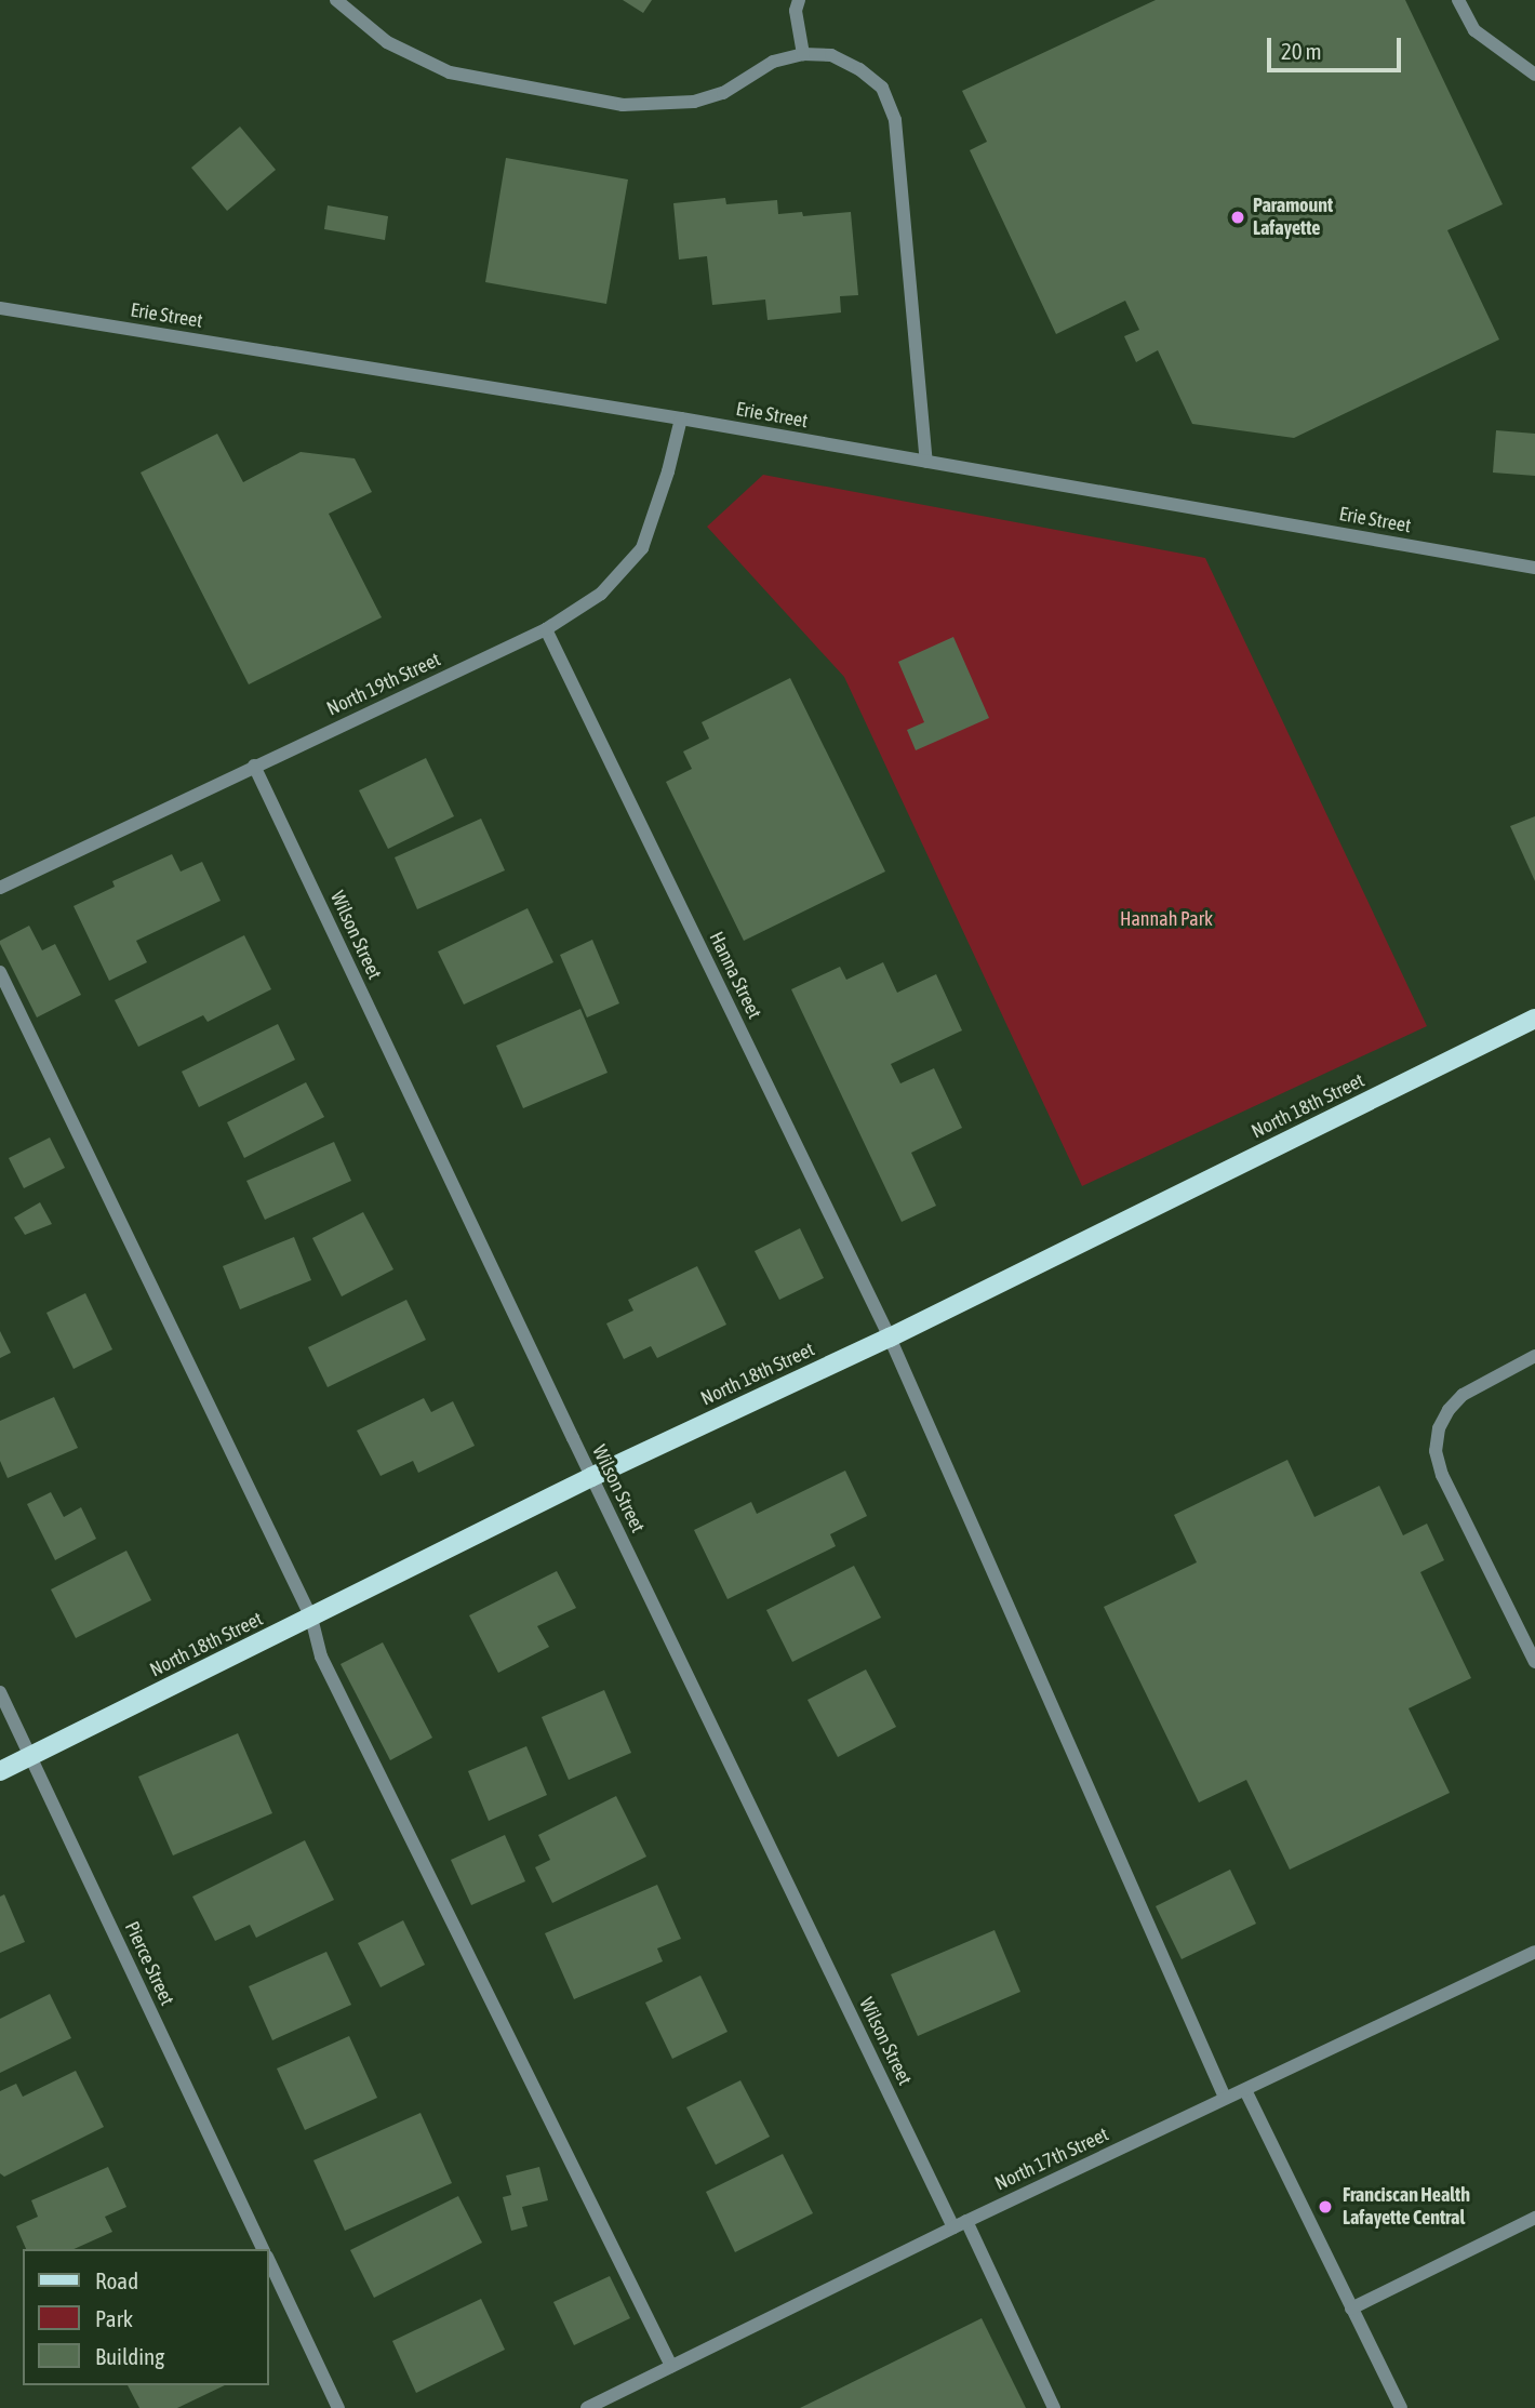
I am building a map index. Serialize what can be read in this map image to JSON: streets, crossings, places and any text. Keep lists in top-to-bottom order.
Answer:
{
  "streets": {
    "main road": ["North 18th Street"],
    "street": [
      "Erie Street",
      "North 19th Street",
      "Wilson Street",
      "Hanna Street",
      "Pierce Street",
      "North 17th Street"
    ]
  },
  "crossings": [
    ["Erie Street", "North 19th Street"],
    ["North 19th Street", "Wilson Street"],
    ["North 19th Street", "Hanna Street"],
    ["Wilson Street", "North 18th Street"],
    ["Wilson Street", "North 17th Street"],
    ["Hanna Street", "North 18th Street"],
    ["Hanna Street", "North 17th Street"],
    ["North 18th Street", "Pierce Street"]
  ],
  "parks": ["Hannah Park"],
  "places": ["Paramount Lafayette", "Franciscan Health Lafayette Central"],
  "legend": ["Road", "Park", "Building"],
  "scale_bar": "20 m"
}
